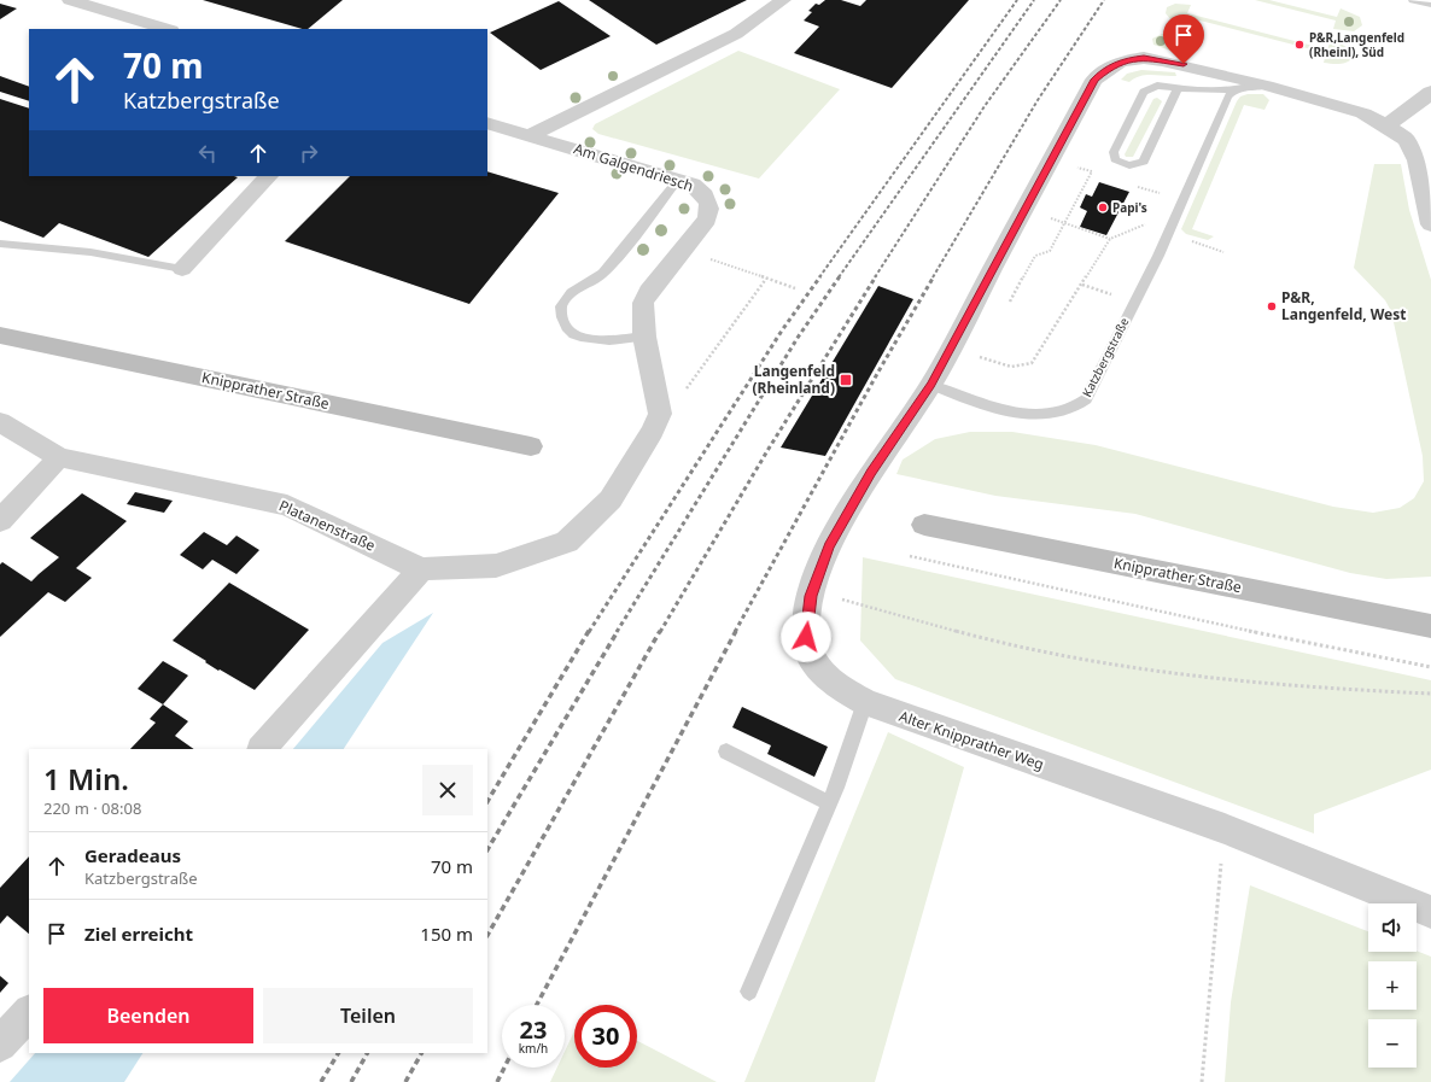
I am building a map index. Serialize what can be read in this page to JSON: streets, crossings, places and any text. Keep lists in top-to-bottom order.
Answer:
{
  "streets": {
    "main road": ["Knipprather Straße"],
    "street": ["Am Galgendriesch", "Platanenstraße", "Alter Knipprather Weg"],
    "lane": ["Katzbergstraße"]
  },
  "crossings": [
    ["Am Galgendriesch", "Platanenstraße"],
    ["Katzbergstraße", "Alter Knipprather Weg"]
  ],
  "places": {
    "other": ["P&R,Langenfeld (Rheinl), Süd", "Papi's", "P&R, Langenfeld, West"],
    "transit": ["Langenfeld (Rheinland)"]
  },
  "page": {
    "turn": ["70 m", "Katzbergstraße"],
    "heading": ["1 Min.", "220 m · 08:08"],
    "list": [
      {
        "name": "Geradeaus",
        "note": "Katzbergstraße",
        "value": "70 m"
      },
      {
        "name": "Ziel erreicht",
        "value": "150 m"
      }
    ],
    "map_buttons": ["+", "−"],
    "buttons": ["Beenden", "Teilen"],
    "speed": "23 km/h",
    "limit": "30"
  }
}
